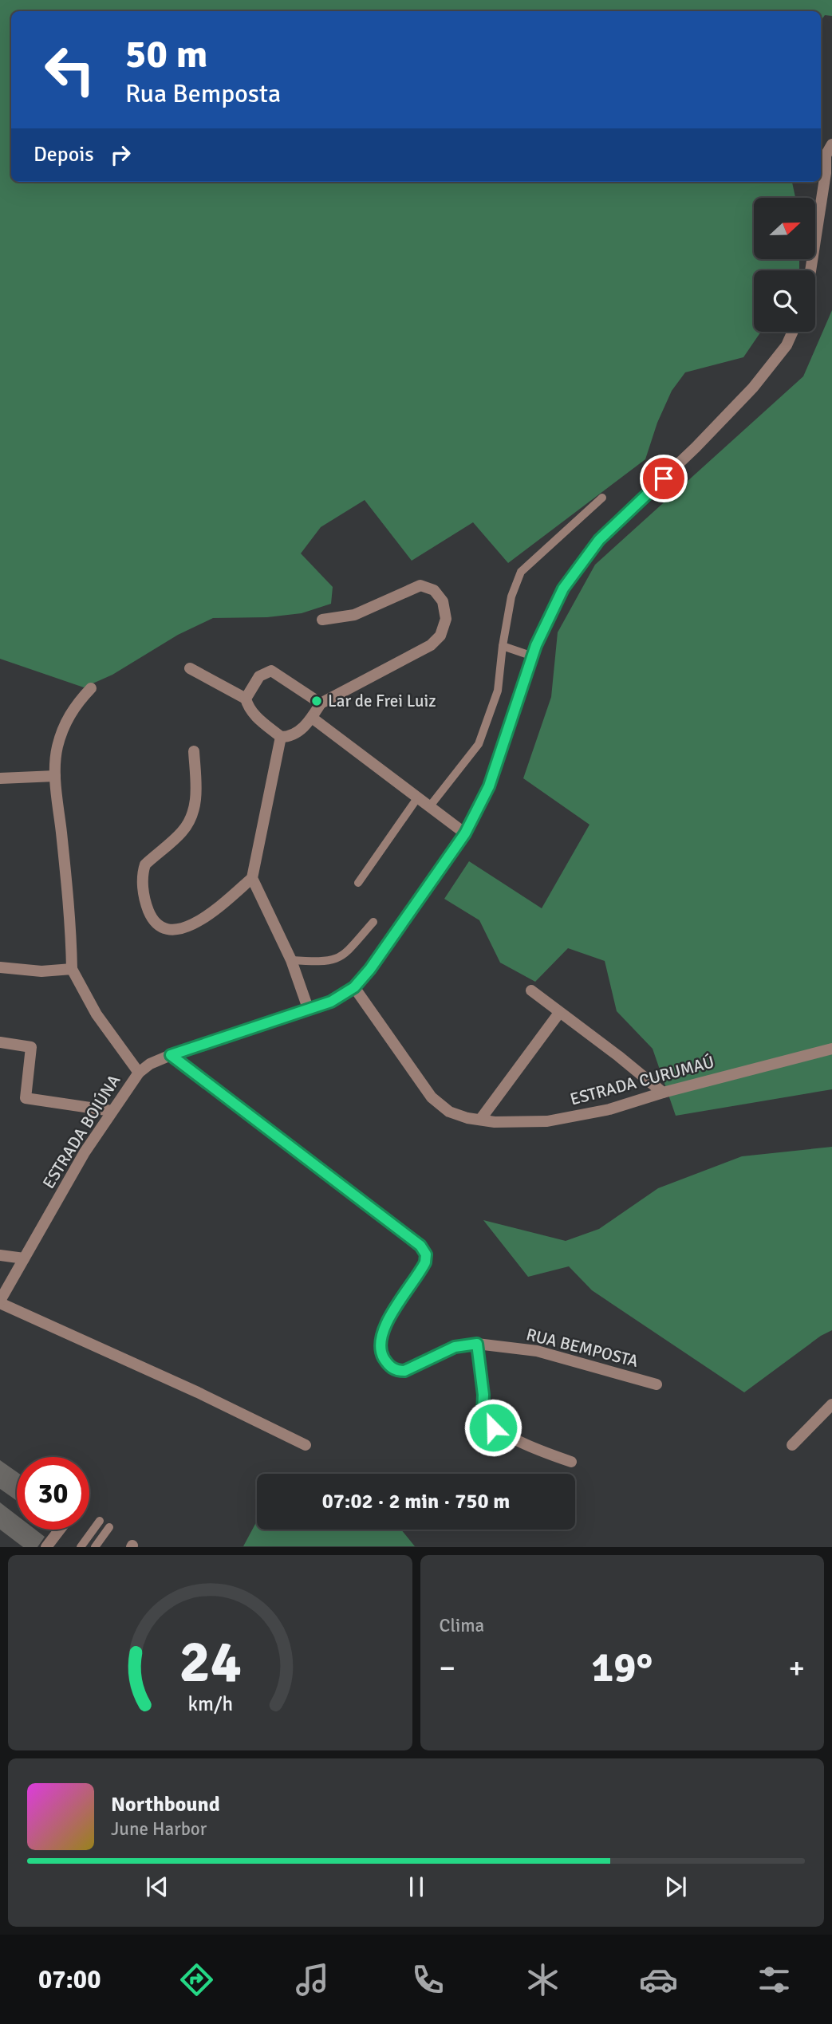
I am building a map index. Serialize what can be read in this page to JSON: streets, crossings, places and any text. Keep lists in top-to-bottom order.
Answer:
{
  "streets": {
    "street": ["ESTRADA CURUMAÚ", "ESTRADA BOIÚNA", "RUA BEMPOSTA"]
  },
  "crossings": [
    ["ESTRADA CURUMAÚ", "ESTRADA BOIÚNA"],
    ["ESTRADA BOIÚNA", "RUA BEMPOSTA"]
  ],
  "places": ["Lar de Frei Luiz"],
  "north": "right",
  "page": {
    "turn": ["50 m", "Rua Bemposta"],
    "then": "Depois",
    "limit": "30",
    "trip": "07:02 · 2 min · 750 m",
    "tile": "Clima",
    "heat": ["−", "19°", "+"],
    "song": ["Northbound", "June Harbor"],
    "tabs": "07:00",
    "gauge": ["24", "km/h"]
  }
}
